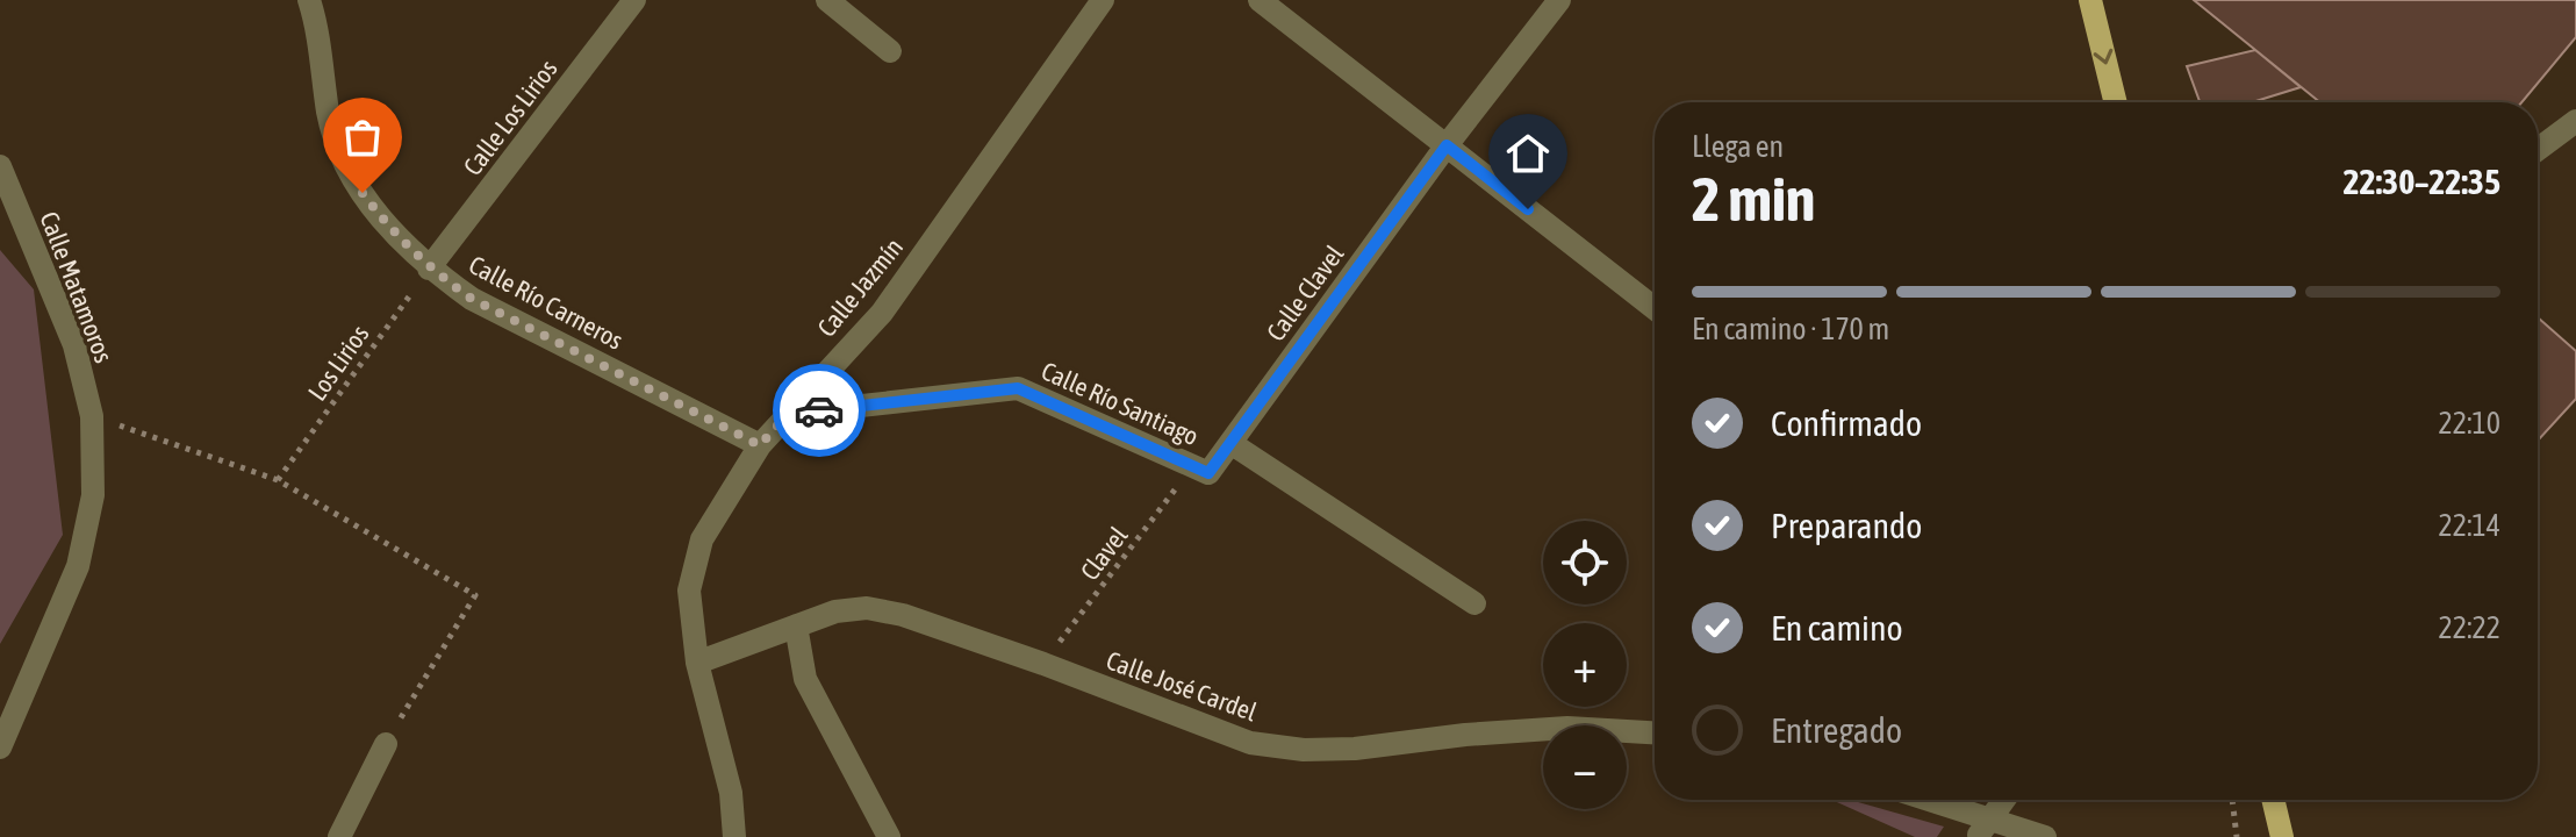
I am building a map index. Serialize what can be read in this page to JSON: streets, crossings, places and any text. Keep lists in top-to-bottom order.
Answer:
{
  "streets": {
    "street": [
      "Calle Los Lirios",
      "Calle Matamoros",
      "Calle Jazmín",
      "Calle Clavel",
      "Calle Río Carneros",
      "Calle Río Santiago",
      "Calle José Cardel"
    ],
    "path": ["Los Lirios", "Clavel"]
  },
  "crossings": [
    ["Calle Los Lirios", "Calle Río Carneros"],
    ["Calle Los Lirios", "Los Lirios"],
    ["Calle Jazmín", "Calle Río Carneros"],
    ["Calle Jazmín", "Calle Río Santiago"],
    ["Calle Jazmín", "Calle José Cardel"],
    ["Calle Clavel", "Calle Río Santiago"],
    ["Calle Clavel", "Clavel"],
    ["Calle Río Carneros", "Los Lirios"],
    ["Calle Río Santiago", "Clavel"],
    ["Clavel", "Calle José Cardel"]
  ],
  "page": {
    "heading": ["2 min", "Llega en", "22:30–22:35"],
    "bar": "En camino · 170 m",
    "list": [
      ["Confirmado", "22:10"],
      ["Preparando", "22:14"],
      ["En camino", "22:22"],
      "Entregado"
    ],
    "map_buttons": ["+", "−"]
  }
}
